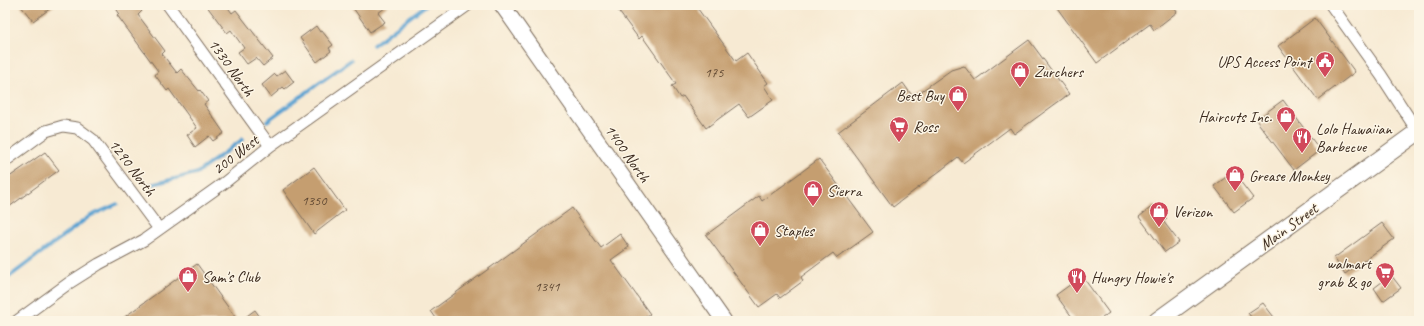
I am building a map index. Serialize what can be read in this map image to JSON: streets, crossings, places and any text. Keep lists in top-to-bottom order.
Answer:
{
  "streets": {
    "main road": ["1400 North", "Main Street"],
    "street": ["1330 North", "200 West", "1290 North"]
  },
  "crossings": [
    ["1330 North", "200 West"],
    ["200 West", "1290 North"]
  ],
  "places": {
    "public building": ["UPS Access Point"],
    "shop": [
      "Zurchers",
      "Best Buy",
      "Haircuts Inc.",
      "Grease Monkey",
      "Sierra",
      "Verizon",
      "Staples",
      "Sam's Club"
    ],
    "supermarket": ["Ross", "walmart grab & go"],
    "restaurant": ["Lolo Hawaiian Barbecue", "Hungry Howie's"]
  },
  "house_numbers": ["175", "1350", "1341"]
}
